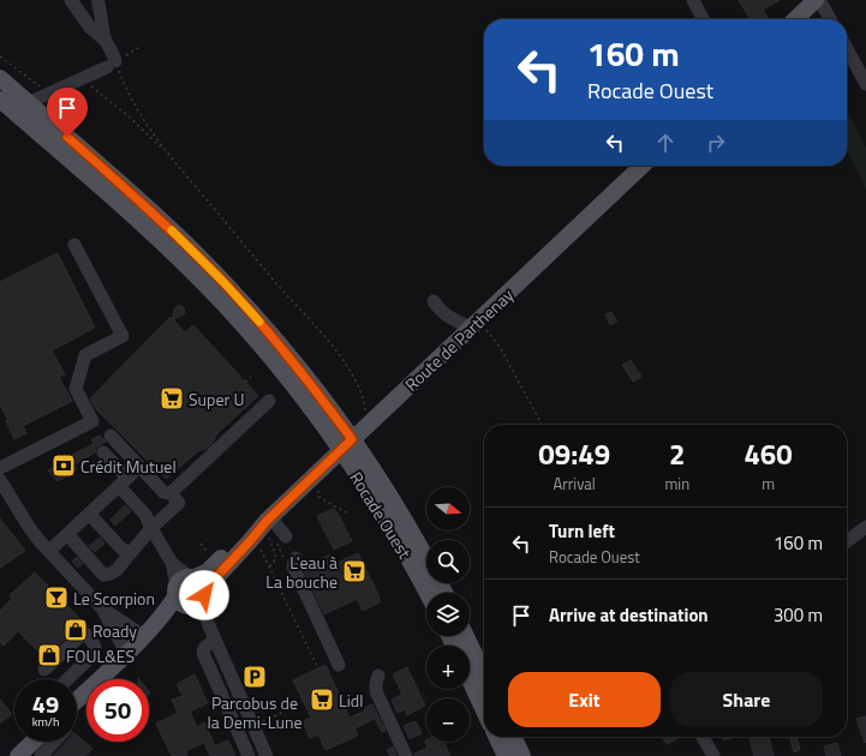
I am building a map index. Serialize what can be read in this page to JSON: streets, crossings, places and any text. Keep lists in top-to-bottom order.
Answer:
{
  "streets": {
    "main road": ["Route de Parthenay", "Rocade Ouest"]
  },
  "crossings": [
    ["Route de Parthenay", "Rocade Ouest"]
  ],
  "places": {
    "supermarket": ["Super U", "L'eau à La bouche", "Lidl"],
    "bank": ["Crédit Mutuel"],
    "bar": ["Le Scorpion"],
    "shop": ["Roady", "FOUL&ES"],
    "parking": ["Parcobus de la Demi-Lune"]
  },
  "north": "right",
  "page": {
    "turn": ["160 m", "Rocade Ouest"],
    "eta": [
      "09:49",
      "Arrival",
      "2",
      "min",
      "460",
      "m"
    ],
    "map_buttons": ["+", "−"],
    "list": [
      {
        "name": "Turn left",
        "note": "Rocade Ouest",
        "value": "160 m"
      },
      {
        "name": "Arrive at destination",
        "value": "300 m"
      }
    ],
    "buttons": ["Exit", "Share"],
    "speed": "49 km/h",
    "limit": "50"
  }
}
